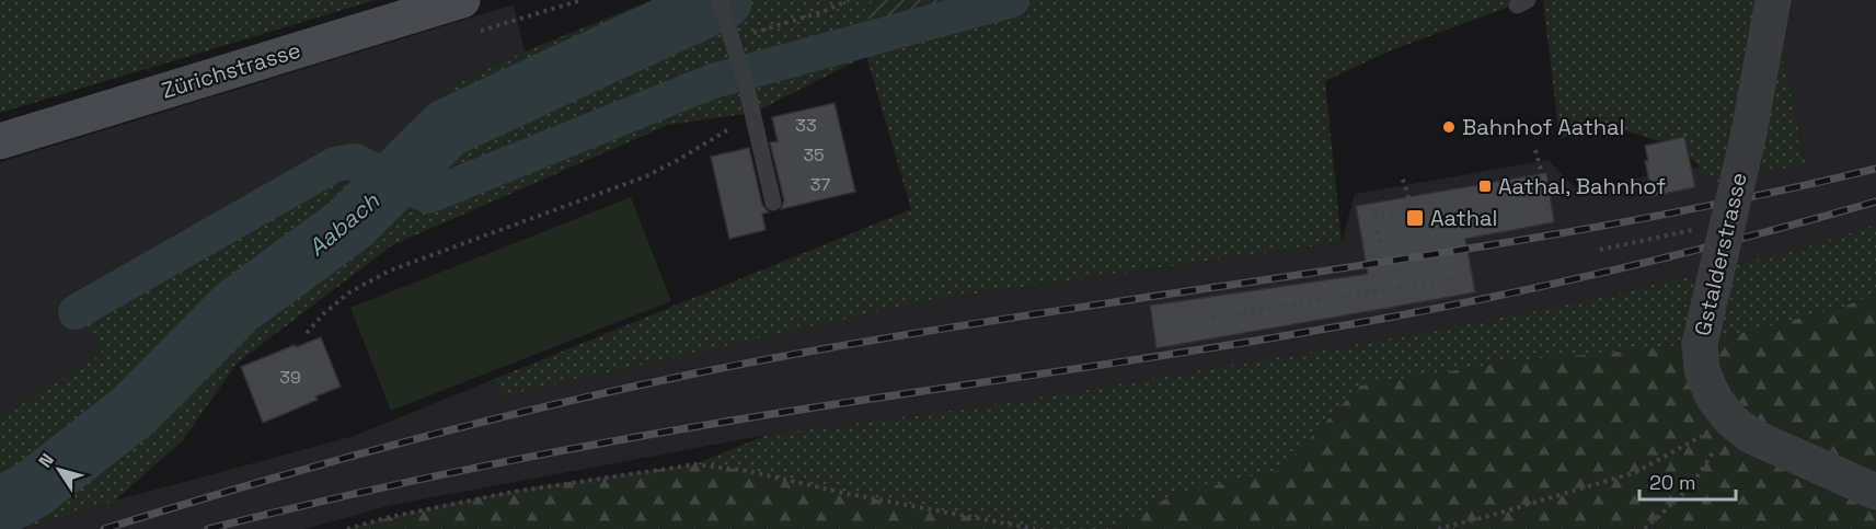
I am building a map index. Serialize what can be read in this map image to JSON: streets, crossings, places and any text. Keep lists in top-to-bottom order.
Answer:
{
  "streets": {
    "main road": ["Zürichstrasse"],
    "street": ["Gstalderstrasse"]
  },
  "water": ["Aabach"],
  "places": {
    "other": ["Bahnhof Aathal"],
    "transit": ["Aathal, Bahnhof", "Aathal"]
  },
  "house_numbers": [
    "33",
    "35",
    "37",
    "39"
  ],
  "scale_bar": "20 m",
  "north": "top left"
}
